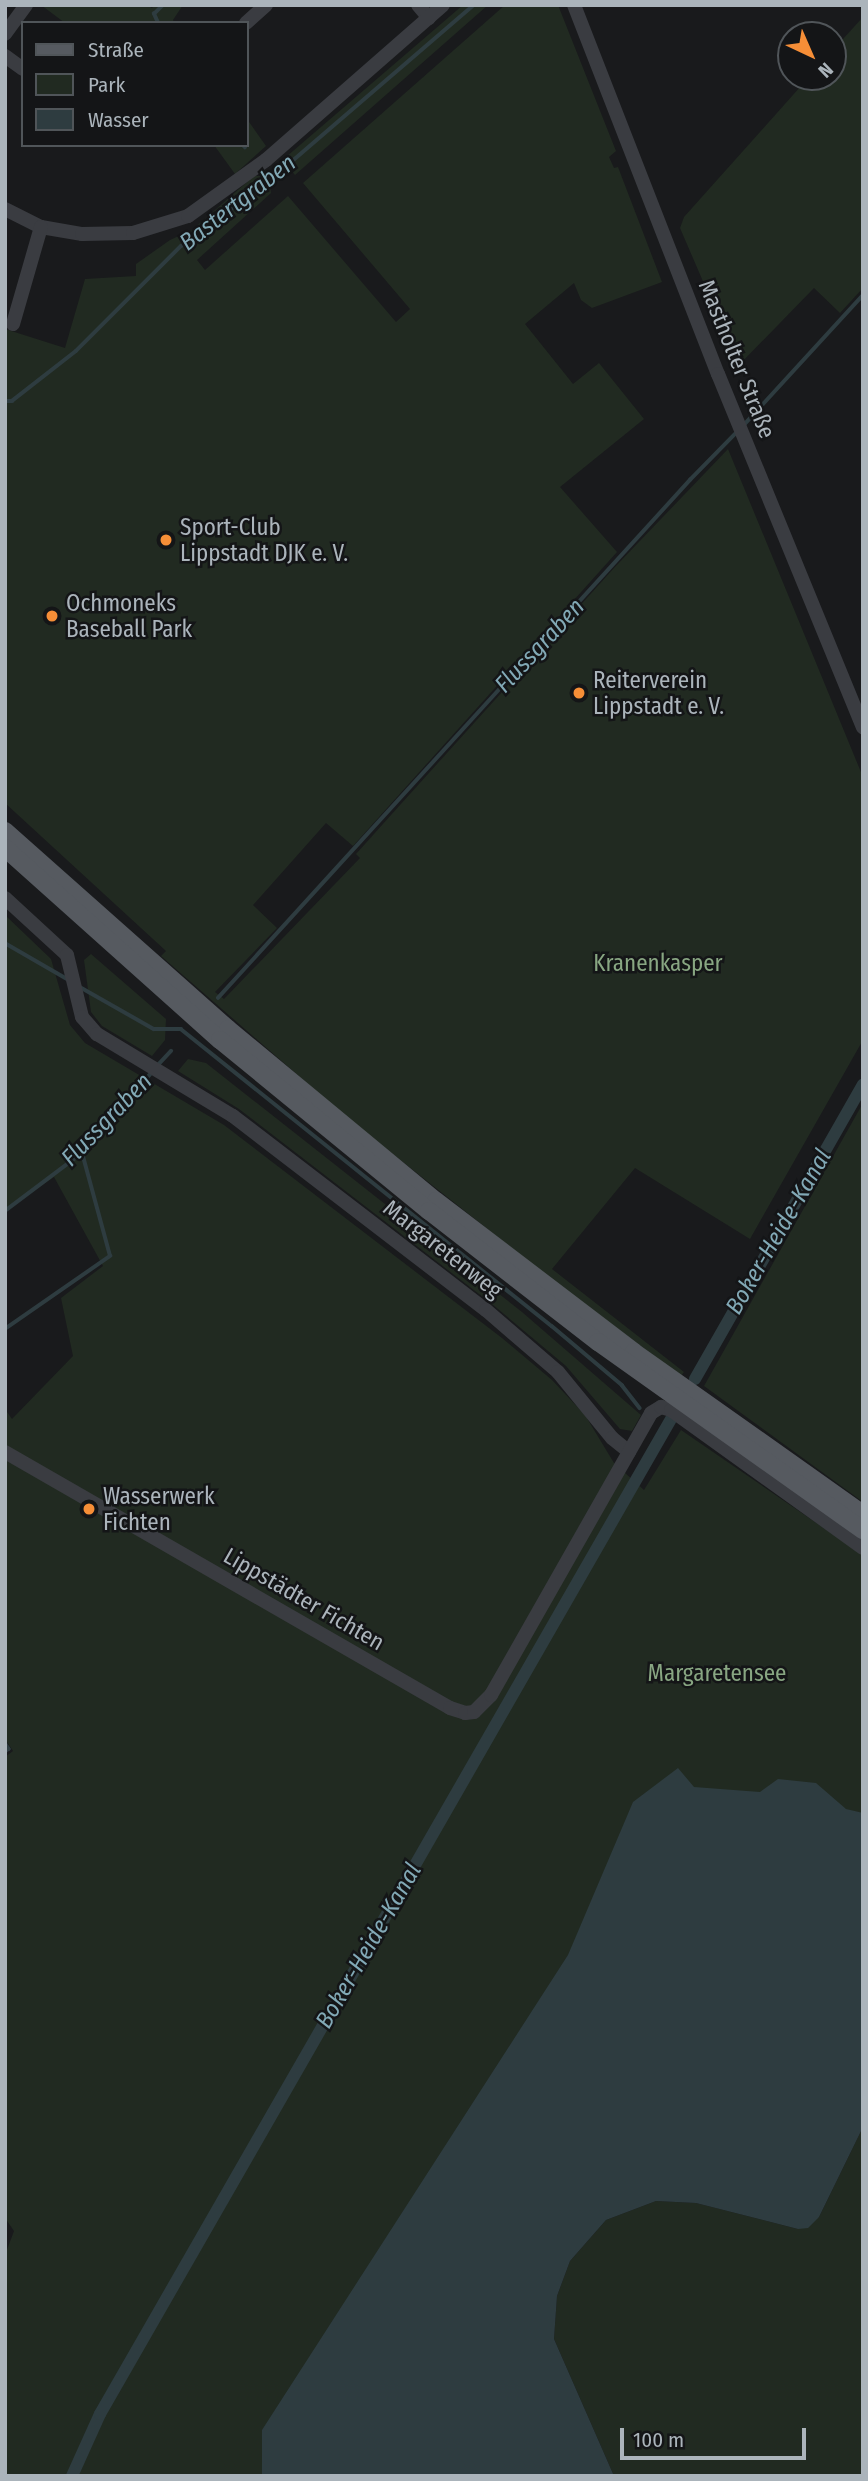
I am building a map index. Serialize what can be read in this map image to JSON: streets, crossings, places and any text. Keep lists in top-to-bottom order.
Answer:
{
  "streets": {
    "street": ["Mastholter Straße", "Margaretenweg", "Lippstädter Fichten"]
  },
  "crossings": [
    ["Margaretenweg", "Lippstädter Fichten"]
  ],
  "water": ["Bastertgraben", "Flussgraben", "Boker-Heide-Kanal"],
  "parks": ["Kranenkasper", "Margaretensee"],
  "places": [
    "Sport-Club Lippstadt DJK e. V.",
    "Ochmoneks Baseball Park",
    "Reiterverein Lippstadt e. V.",
    "Wasserwerk Fichten"
  ],
  "legend": ["Straße", "Park", "Wasser"],
  "scale_bar": "100 m",
  "north": "bottom right"
}
